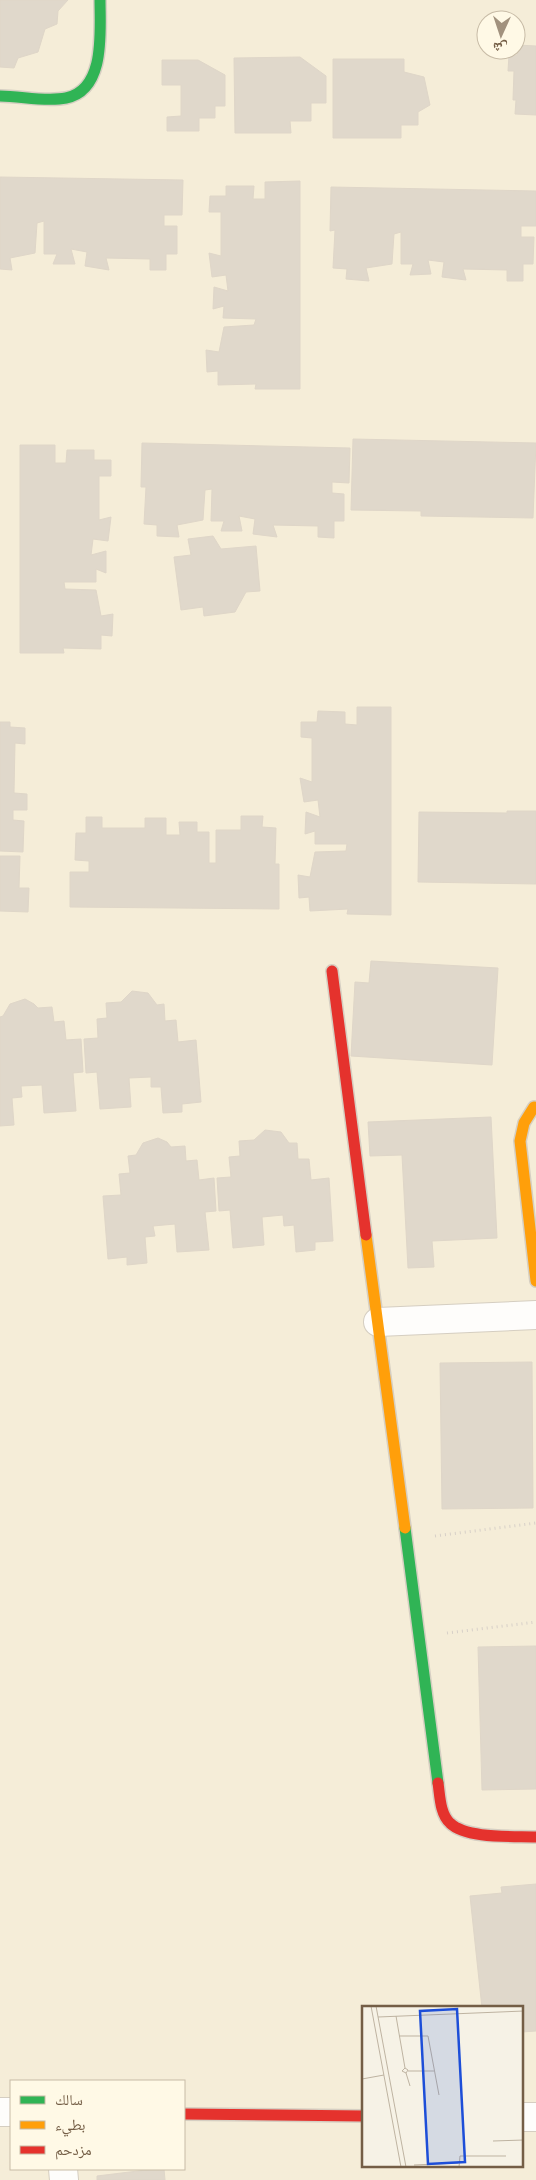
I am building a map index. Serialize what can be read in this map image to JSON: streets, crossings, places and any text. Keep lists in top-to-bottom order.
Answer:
{
  "legend": ["سالك", "بطيء", "مزدحم"],
  "north": "bottom"
}
